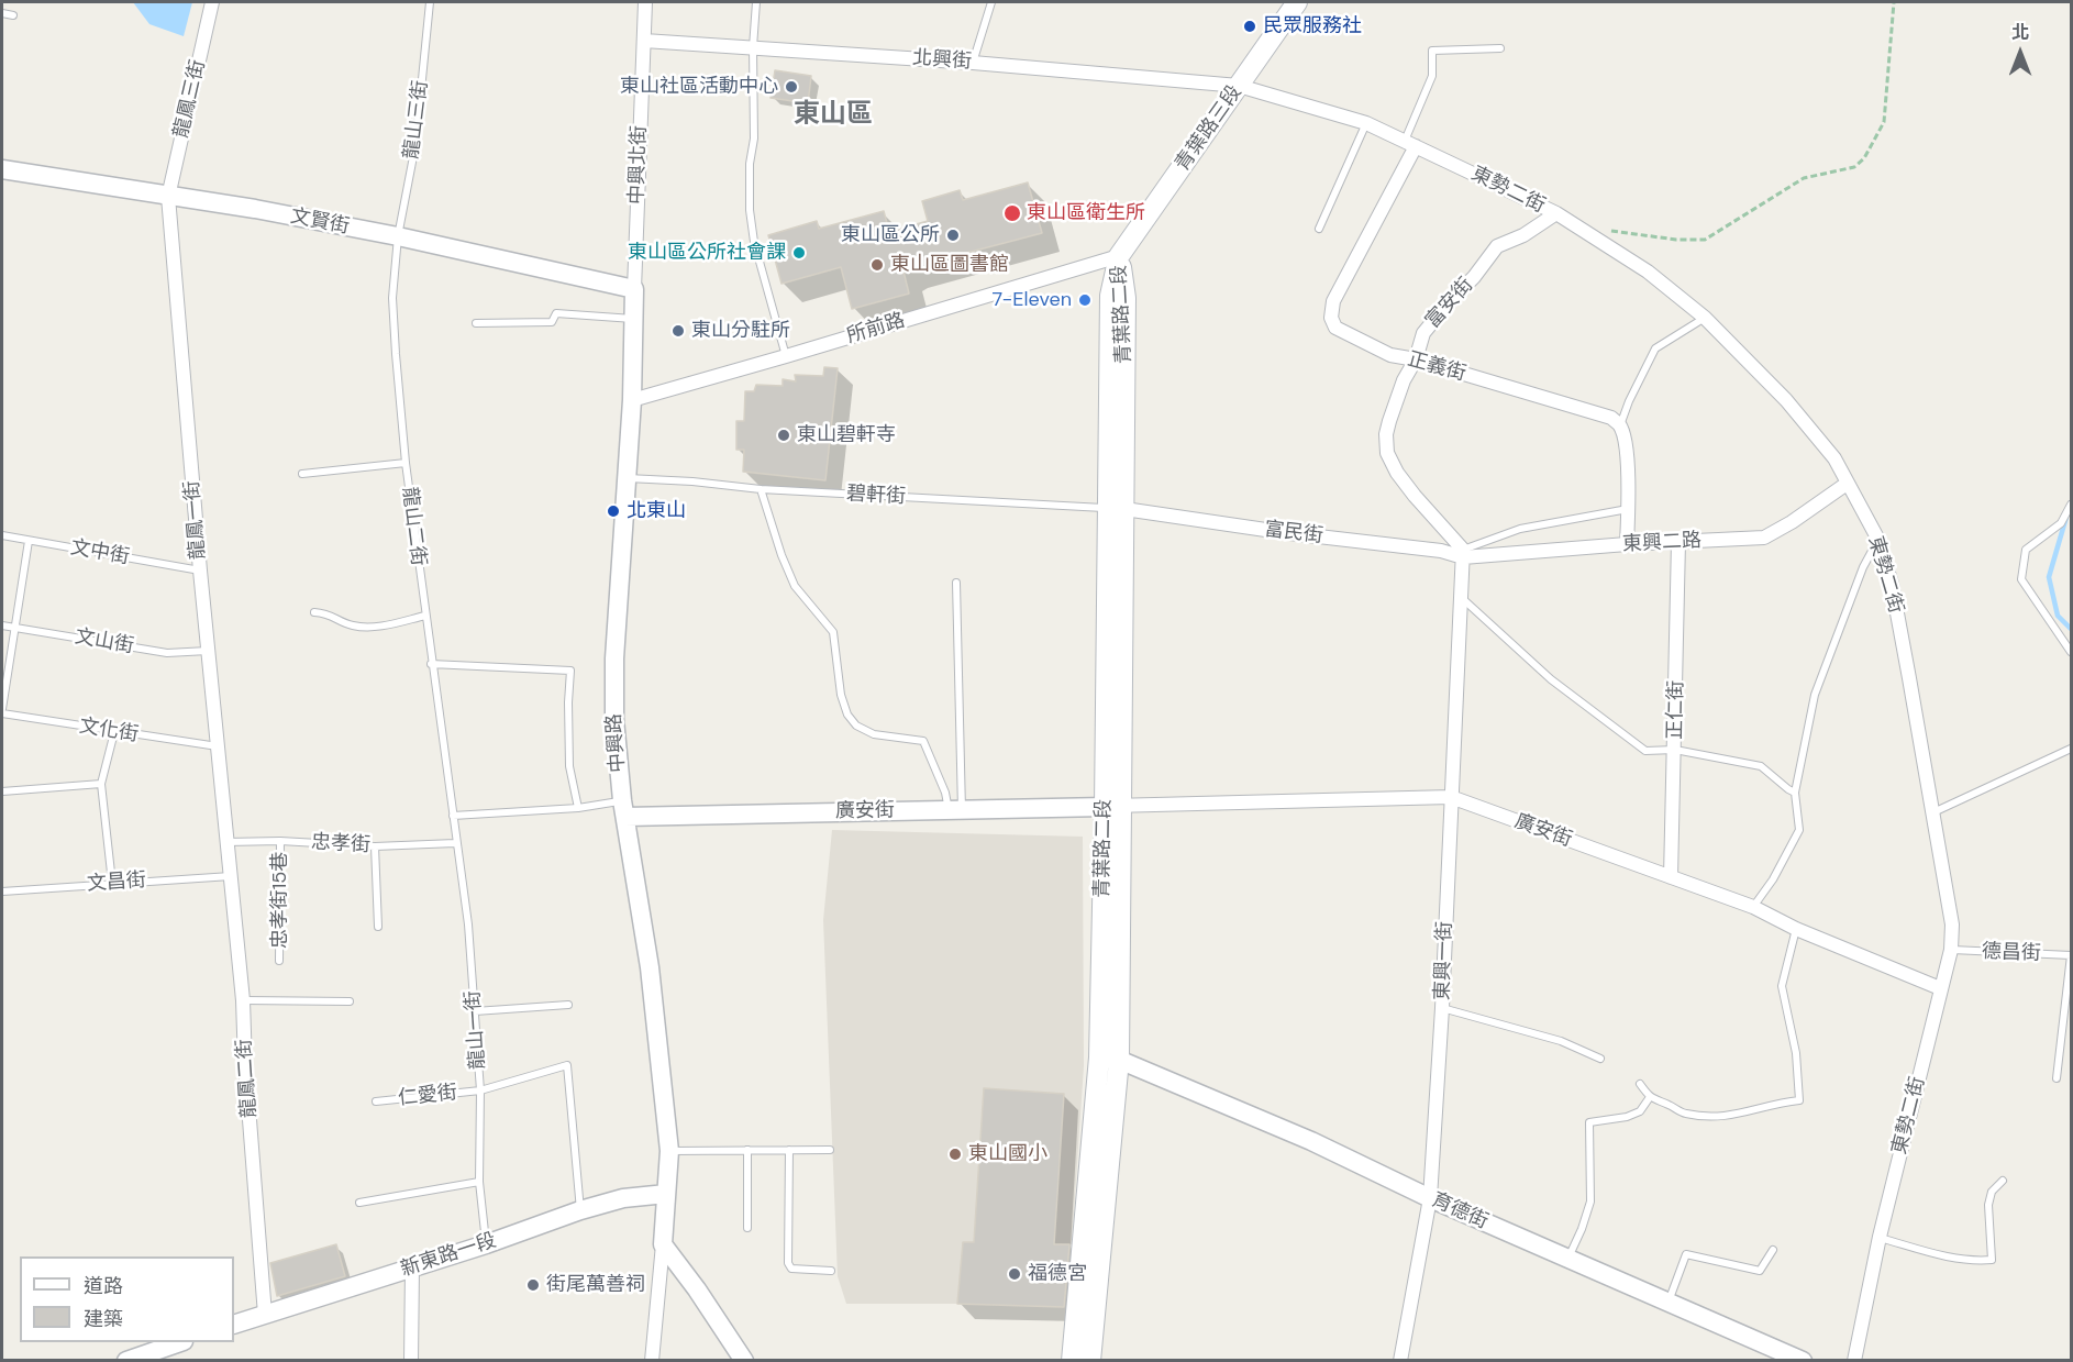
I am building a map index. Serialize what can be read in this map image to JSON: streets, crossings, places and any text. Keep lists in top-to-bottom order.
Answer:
{
  "streets": {
    "main road": ["青葉路三段", "青葉路二段"],
    "street": [
      "北興街",
      "龍鳳三街",
      "中興北街",
      "東勢二街",
      "文賢街",
      "富安街",
      "所前路",
      "正義街",
      "龍鳳一街",
      "富民街",
      "東興二路",
      "正仁街",
      "中興路",
      "廣安街",
      "東興一街",
      "龍鳳二街",
      "育德街",
      "新東路一段"
    ],
    "lane": [
      "龍山三街",
      "碧軒街",
      "龍山二街",
      "文中街",
      "文山街",
      "文化街",
      "忠孝街",
      "文昌街",
      "忠孝街15巷",
      "德昌街",
      "龍山一街",
      "仁愛街"
    ]
  },
  "crossings": [
    ["北興街", "青葉路三段"],
    ["北興街", "中興北街"],
    ["北興街", "東勢二街"],
    ["龍鳳三街", "文賢街"],
    ["龍鳳三街", "龍鳳一街"],
    ["龍山三街", "文賢街"],
    ["龍山三街", "龍山二街"],
    ["青葉路三段", "東勢二街"],
    ["青葉路三段", "青葉路二段"],
    ["青葉路三段", "所前路"],
    ["中興北街", "文賢街"],
    ["中興北街", "中興路"],
    ["東勢二街", "富安街"],
    ["東勢二街", "正義街"],
    ["東勢二街", "東興二路"],
    ["東勢二街", "廣安街"],
    ["東勢二街", "德昌街"],
    ["文賢街", "龍鳳一街"],
    ["文賢街", "龍山二街"],
    ["文賢街", "中興路"],
    ["富安街", "正義街"],
    ["富安街", "富民街"],
    ["富安街", "東興二路"],
    ["富安街", "東興一街"],
    ["青葉路二段", "所前路"],
    ["青葉路二段", "碧軒街"],
    ["青葉路二段", "富民街"],
    ["青葉路二段", "廣安街"],
    ["青葉路二段", "育德街"],
    ["所前路", "中興路"],
    ["碧軒街", "富民街"],
    ["碧軒街", "中興路"],
    ["龍鳳一街", "文中街"],
    ["龍鳳一街", "文山街"],
    ["龍鳳一街", "文化街"],
    ["龍鳳一街", "忠孝街"],
    ["龍鳳一街", "龍鳳二街"],
    ["龍山二街", "龍山一街"],
    ["富民街", "東興二路"],
    ["富民街", "東興一街"],
    ["東興二路", "正仁街"],
    ["東興二路", "東興一街"],
    ["正仁街", "廣安街"],
    ["中興路", "廣安街"],
    ["中興路", "新東路一段"],
    ["廣安街", "東興一街"],
    ["忠孝街", "忠孝街15巷"],
    ["忠孝街", "龍山一街"],
    ["忠孝街", "龍鳳二街"],
    ["文昌街", "龍鳳二街"],
    ["東興一街", "育德街"],
    ["龍山一街", "仁愛街"],
    ["龍山一街", "新東路一段"],
    ["龍鳳二街", "新東路一段"],
    ["仁愛街", "新東路一段"]
  ],
  "districts": ["東山區"],
  "places": [
    "民眾服務社",
    "東山社區活動中心",
    "東山區衛生所",
    "東山區公所",
    "東山區公所社會課",
    "東山區圖書館",
    "7-Eleven",
    "東山分駐所",
    "東山碧軒寺",
    "北東山",
    "東山國小",
    "福德宮",
    "街尾萬善祠"
  ],
  "legend": ["道路", "建築"],
  "north": "top"
}
